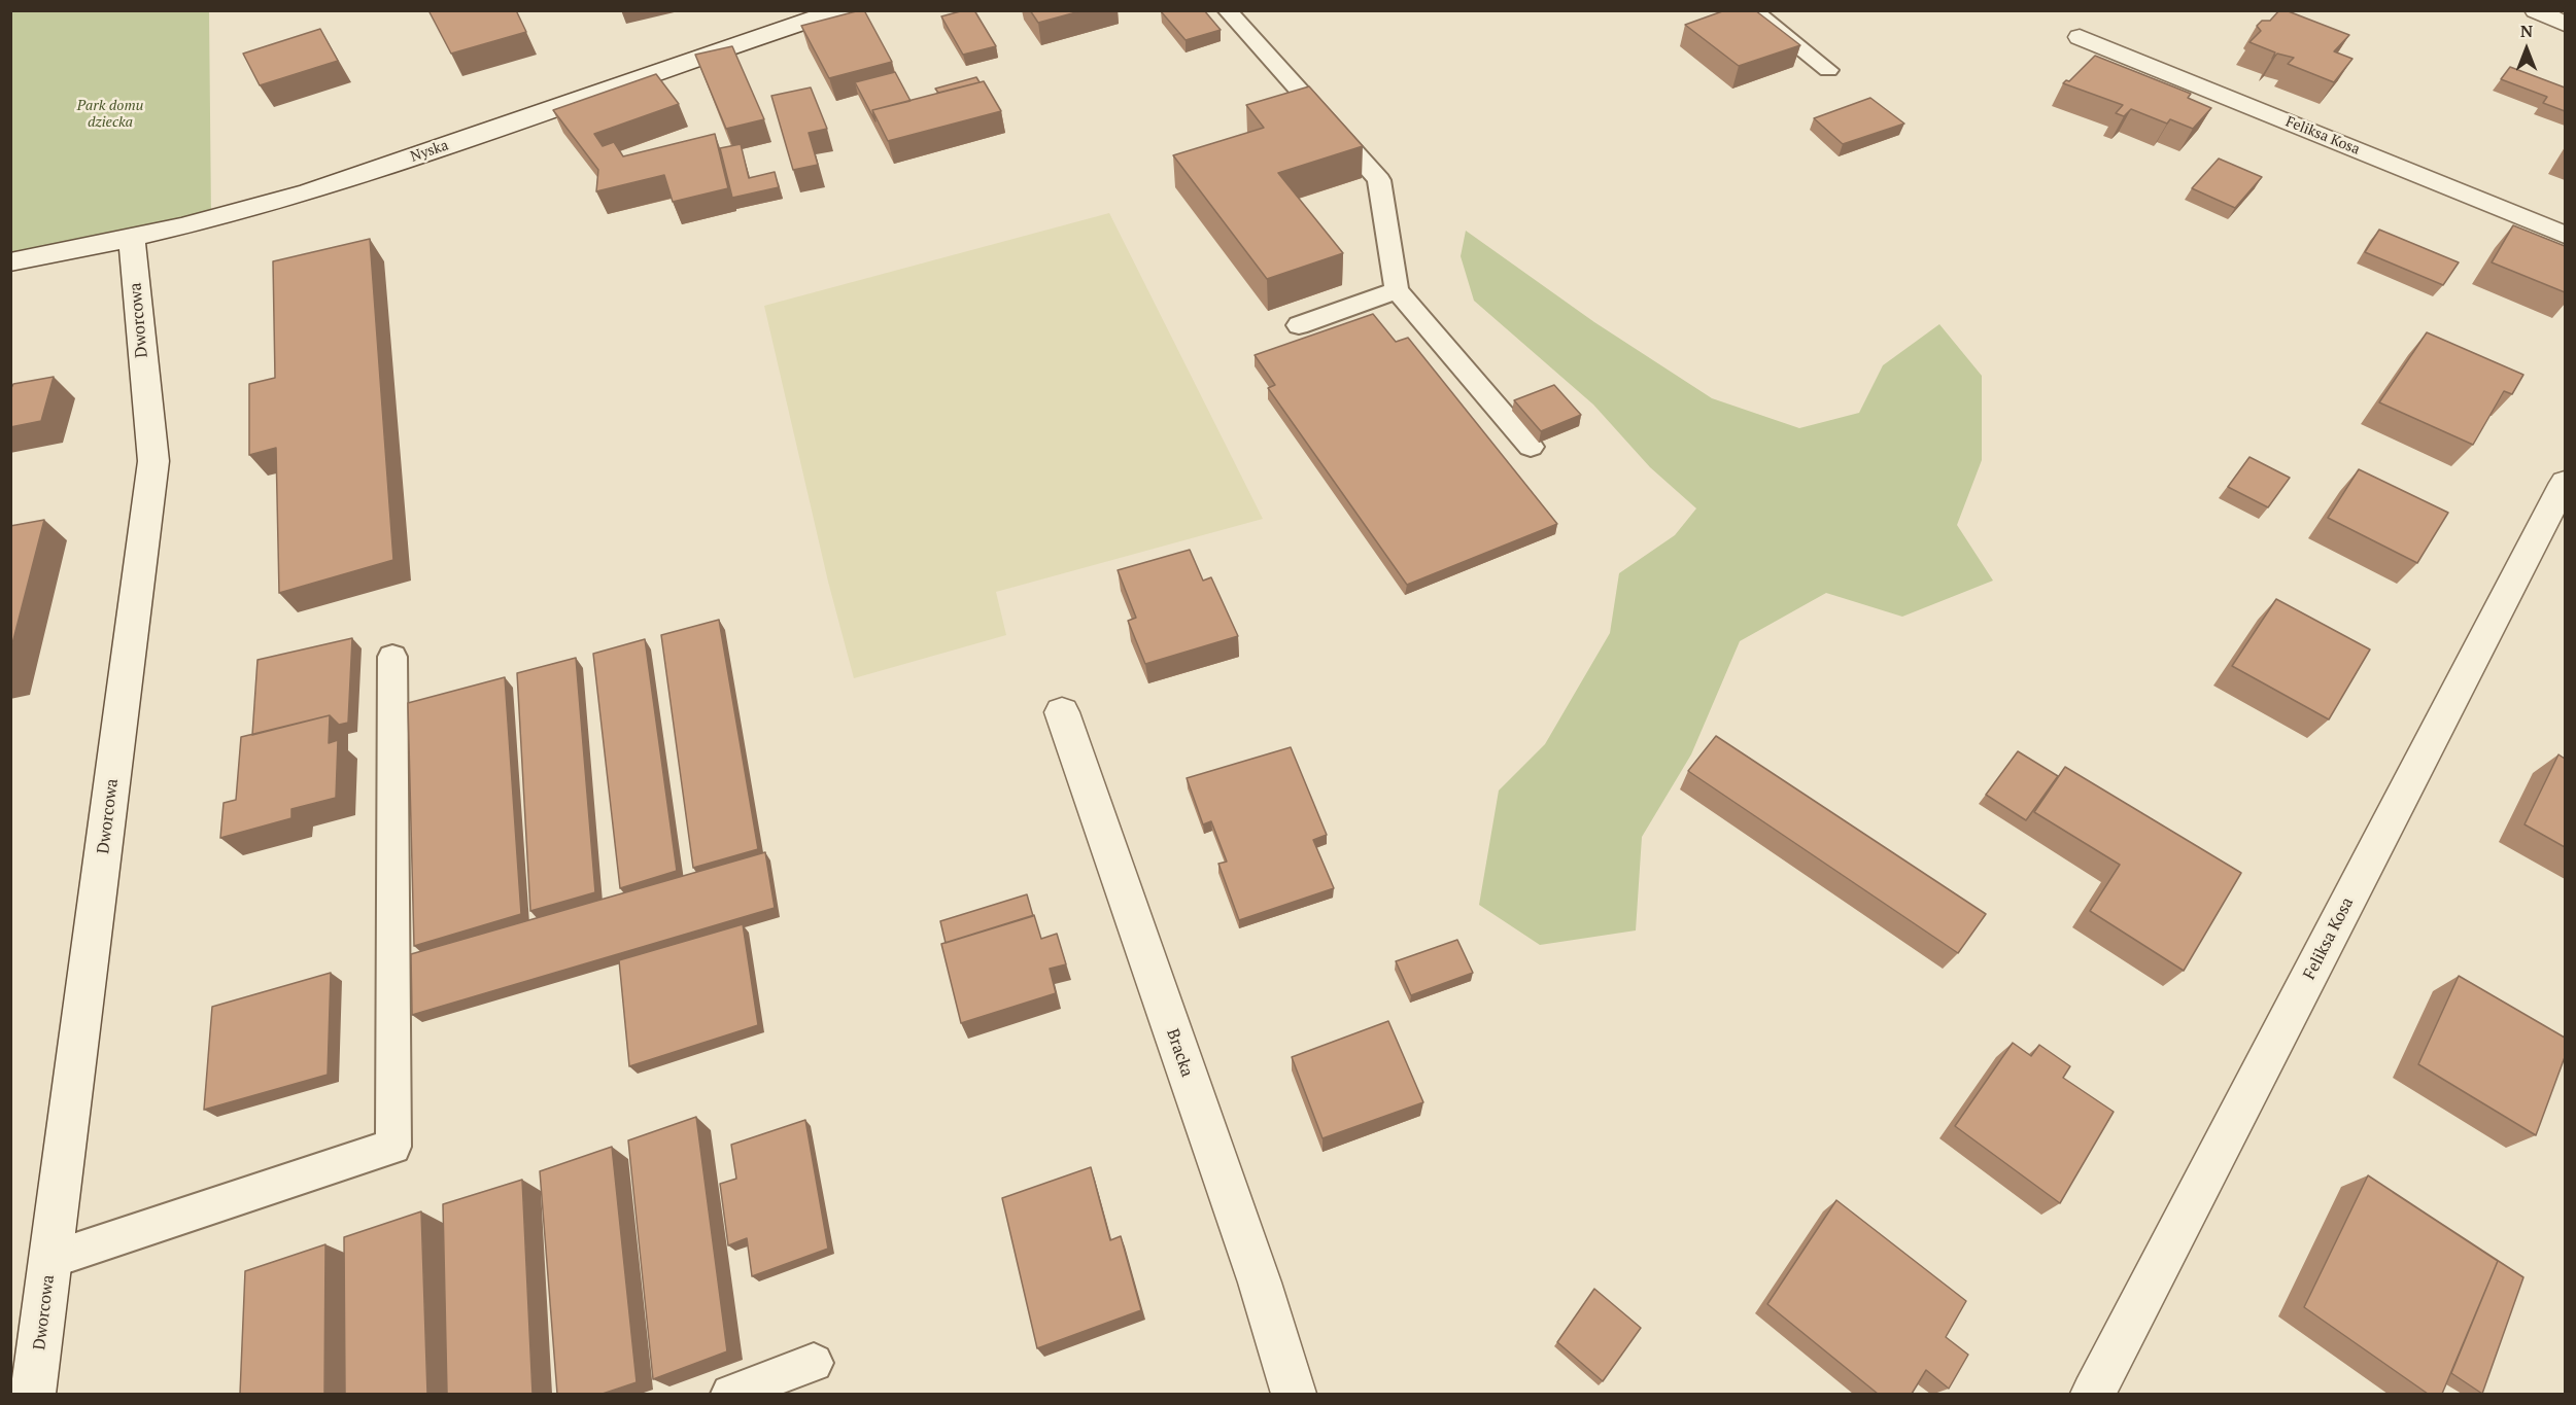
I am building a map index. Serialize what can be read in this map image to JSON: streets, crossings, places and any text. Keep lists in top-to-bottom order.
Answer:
{
  "streets": {
    "street": [
      "Feliksa Kosa",
      "Nyska",
      "Dworcowa",
      "Bracka"
    ]
  },
  "crossings": [
    ["Nyska", "Dworcowa"]
  ],
  "parks": ["Park domu dziecka"],
  "north": "top"
}
